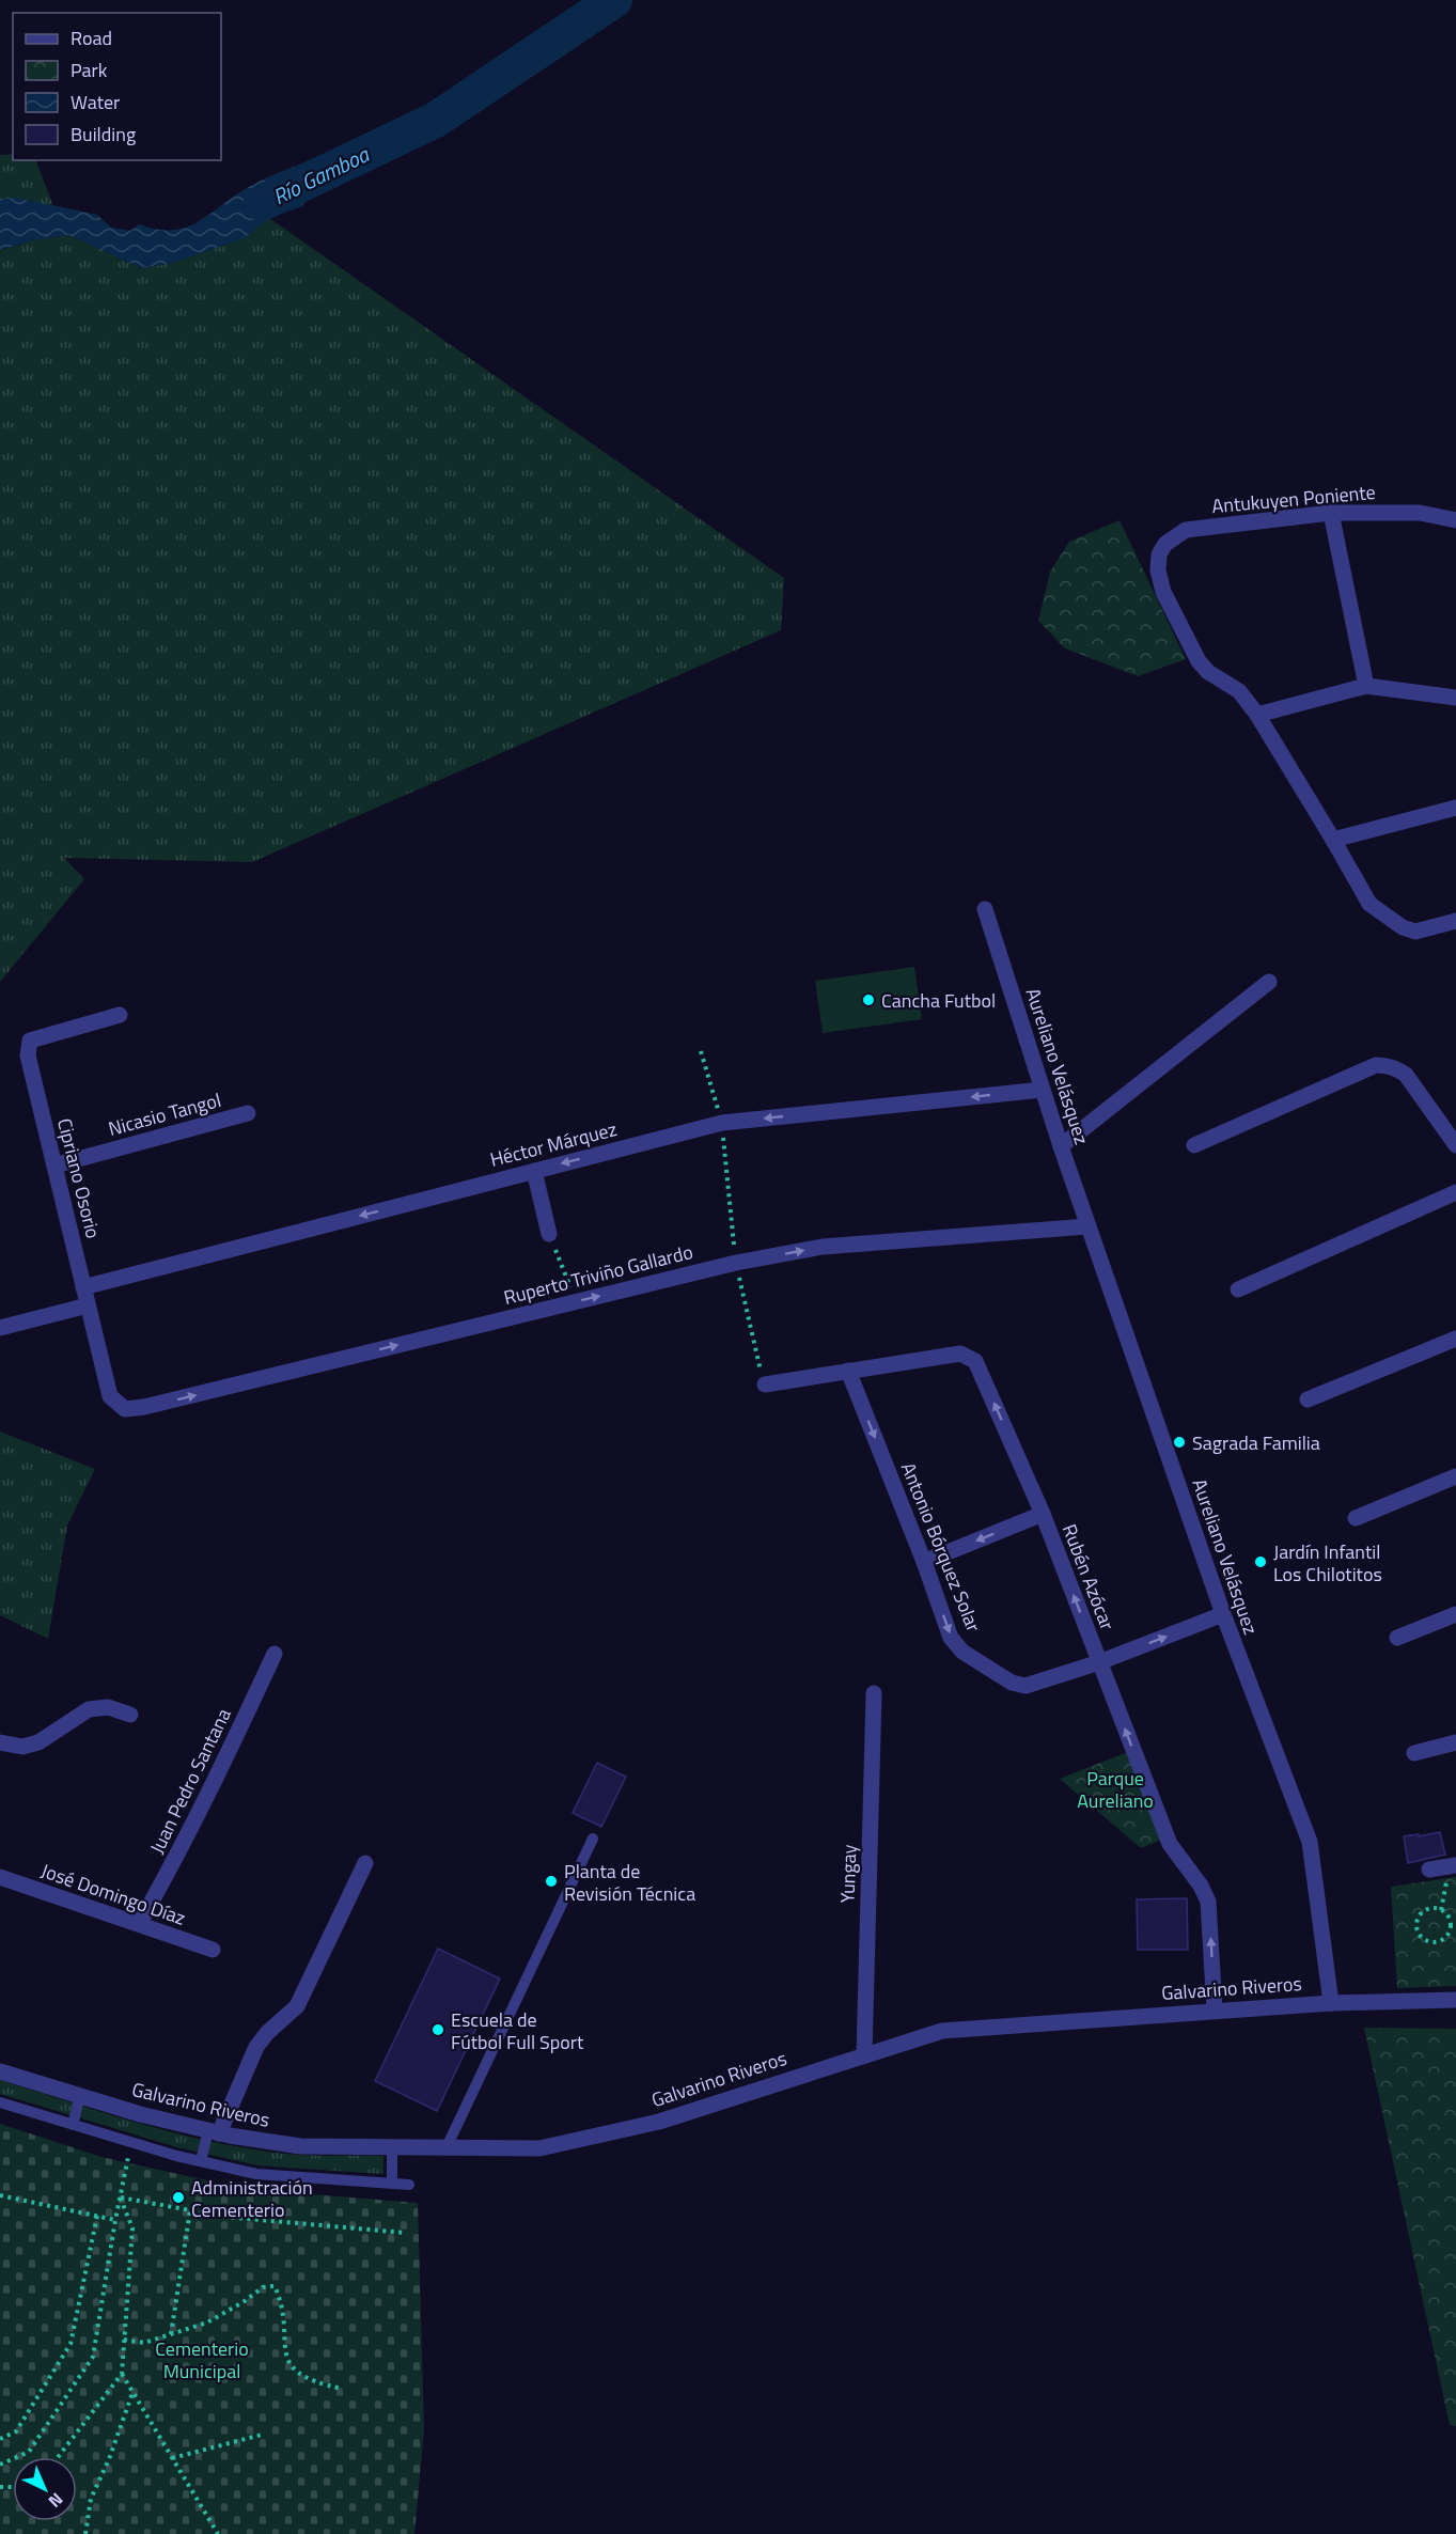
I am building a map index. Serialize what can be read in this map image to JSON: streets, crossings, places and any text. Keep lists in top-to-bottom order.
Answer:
{
  "streets": {
    "street": [
      "Antukuyen Poniente",
      "Aureliano Velásquez",
      "Nicasio Tangol",
      "Héctor Márquez",
      "Cipriano Osorio",
      "Ruperto Triviño Gallardo",
      "Antonio Bórquez Solar",
      "Rubén Azócar",
      "Juan Pedro Santana",
      "Yungay",
      "José Domingo Díaz",
      "Galvarino Riveros"
    ]
  },
  "crossings": [
    ["Aureliano Velásquez", "Héctor Márquez"],
    ["Aureliano Velásquez", "Ruperto Triviño Gallardo"],
    ["Aureliano Velásquez", "Antonio Bórquez Solar"],
    ["Aureliano Velásquez", "Galvarino Riveros"],
    ["Nicasio Tangol", "Cipriano Osorio"],
    ["Héctor Márquez", "Cipriano Osorio"],
    ["Cipriano Osorio", "Ruperto Triviño Gallardo"],
    ["Antonio Bórquez Solar", "Rubén Azócar"],
    ["Rubén Azócar", "Galvarino Riveros"],
    ["Juan Pedro Santana", "José Domingo Díaz"],
    ["Yungay", "Galvarino Riveros"]
  ],
  "one_way": ["Héctor Márquez", "Ruperto Triviño Gallardo", "Rubén Azócar"],
  "water": ["Río Gamboa"],
  "parks": ["Parque Aureliano", "Cementerio Municipal"],
  "places": [
    "Cancha Futbol",
    "Sagrada Familia",
    "Jardín Infantil Los Chilotitos",
    "Planta de Revisión Técnica",
    "Escuela de Fútbol Full Sport",
    "Administración Cementerio"
  ],
  "legend": [
    "Road",
    "Park",
    "Water",
    "Building"
  ],
  "north": "bottom right"
}
